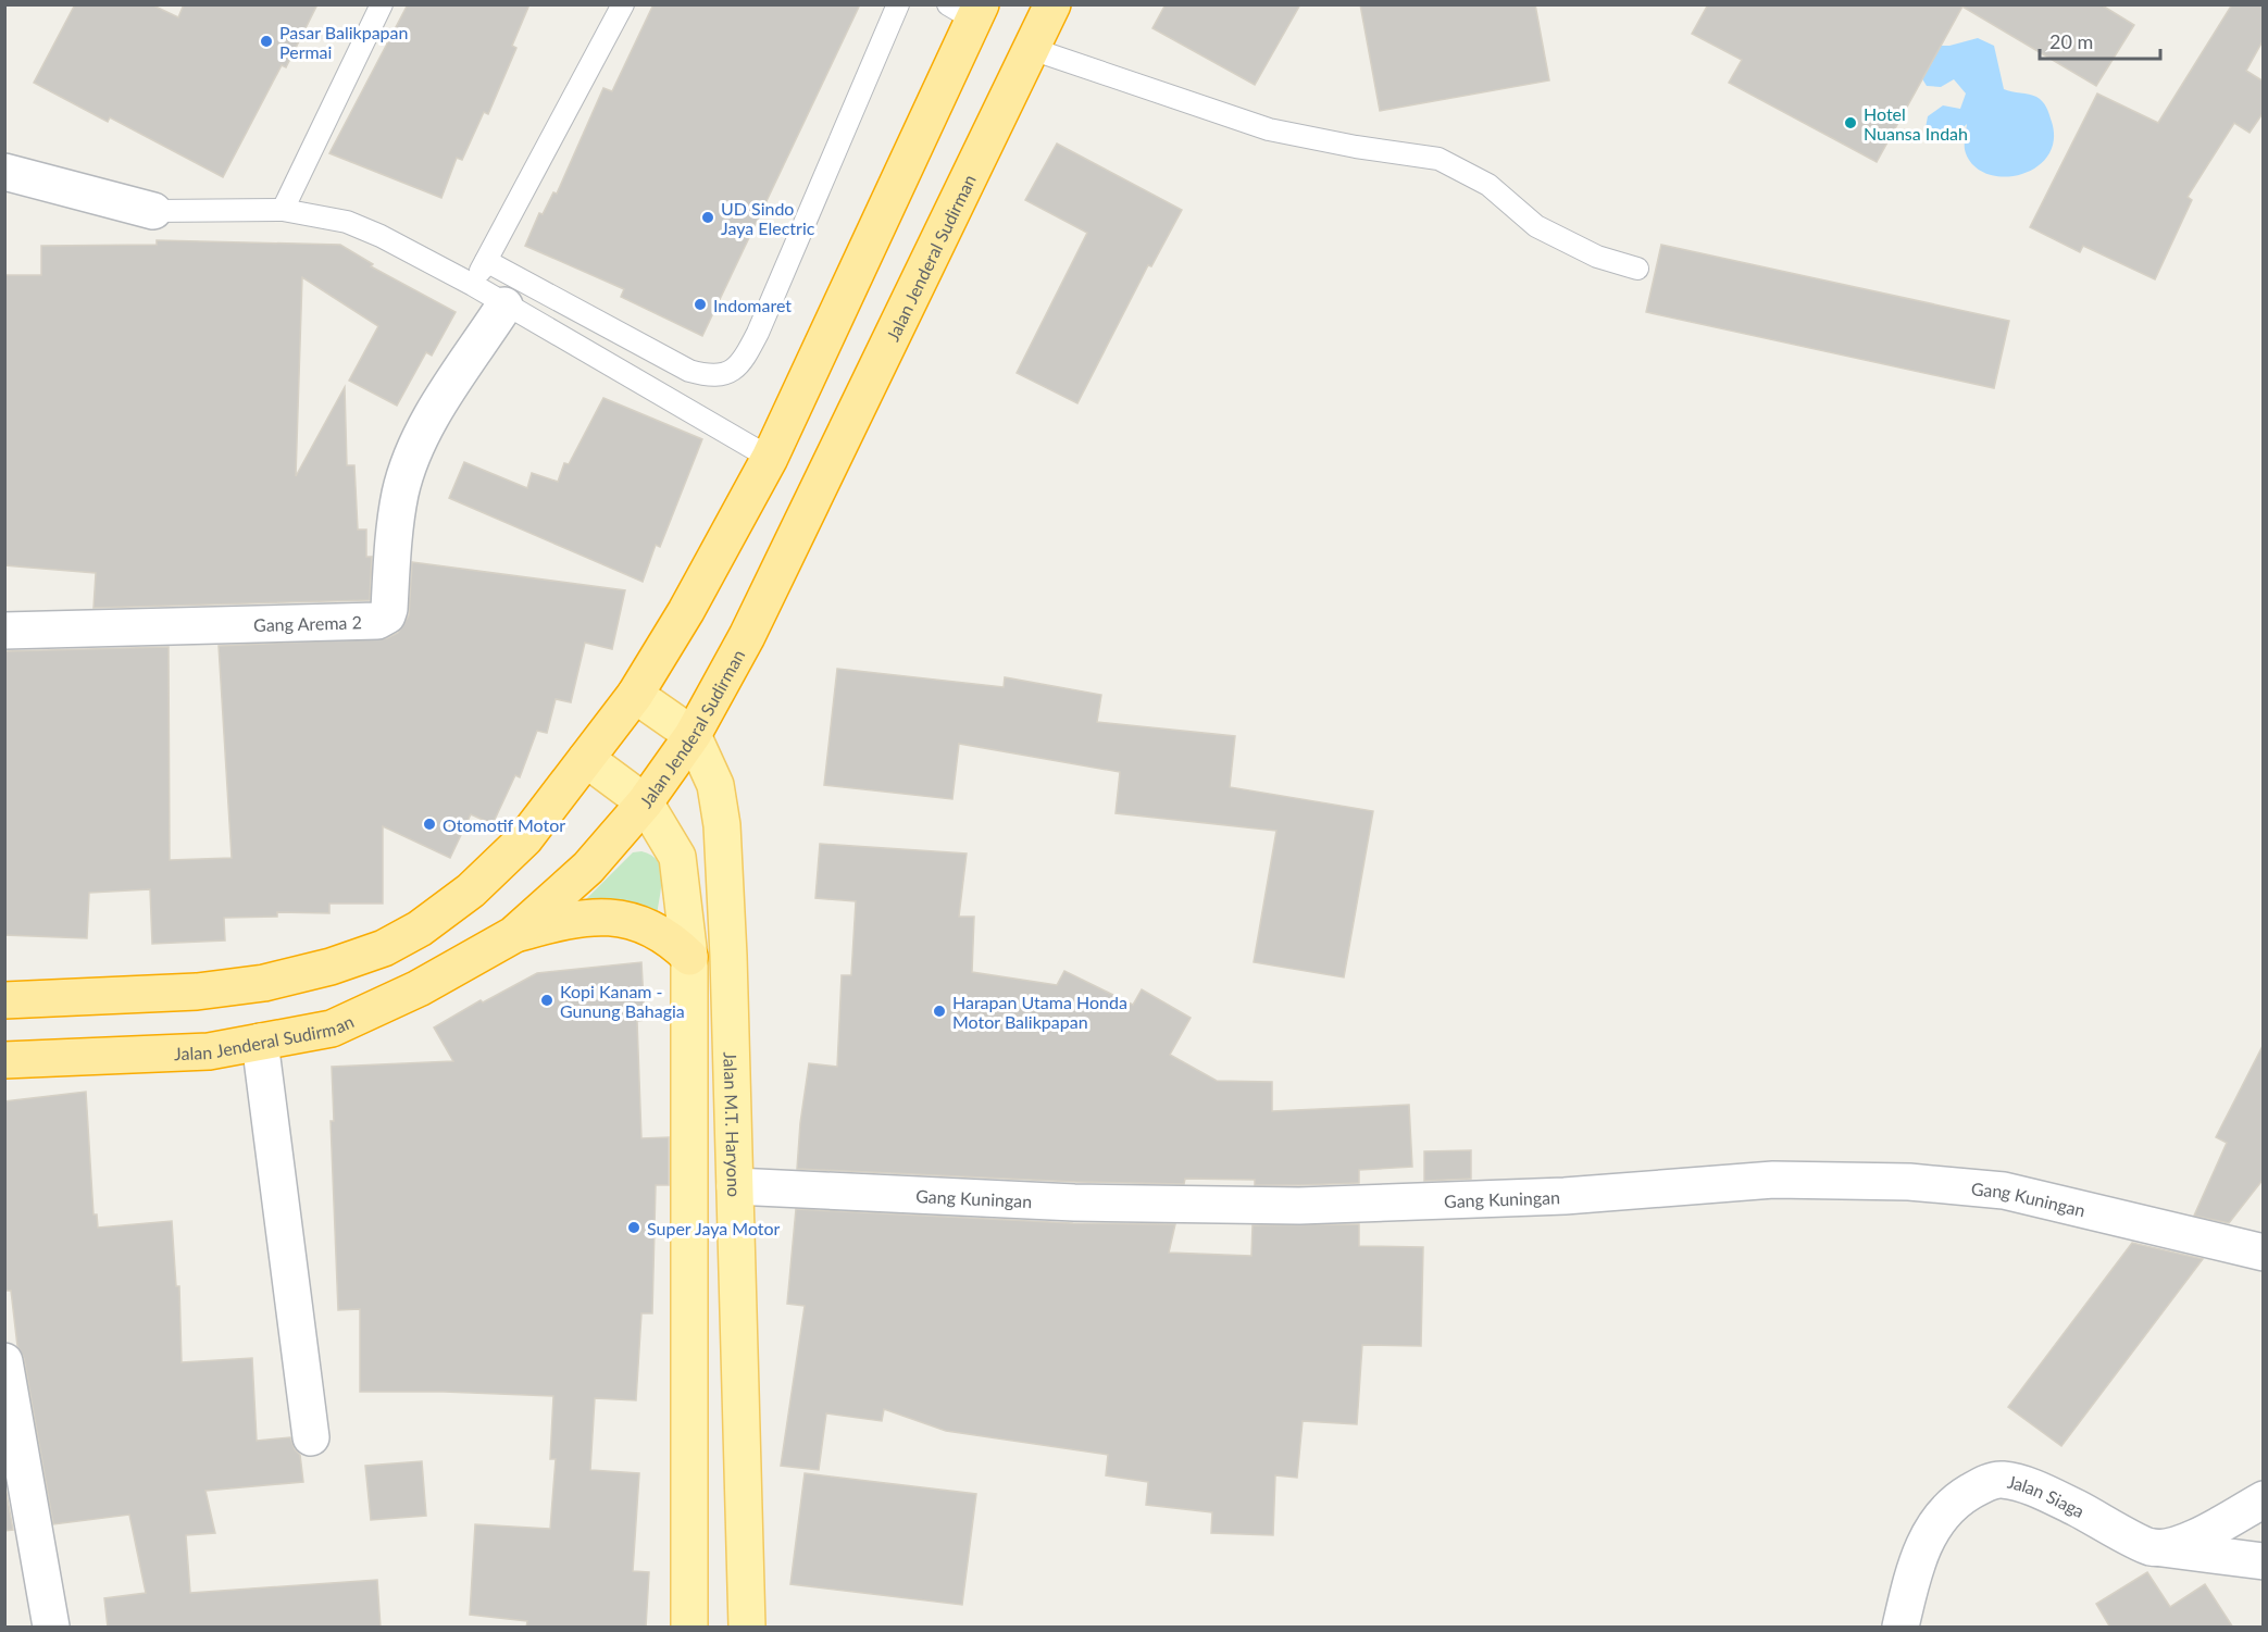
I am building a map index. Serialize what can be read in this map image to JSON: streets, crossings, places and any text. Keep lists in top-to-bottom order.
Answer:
{
  "streets": {
    "highway": ["Jalan Jenderal Sudirman"],
    "main road": ["Jalan M.T. Haryono"],
    "street": ["Gang Arema 2", "Gang Kuningan", "Jalan Siaga"]
  },
  "crossings": [
    ["Jalan Jenderal Sudirman", "Jalan M.T. Haryono"],
    ["Jalan M.T. Haryono", "Gang Kuningan"]
  ],
  "places": [
    "Pasar Balikpapan Permai",
    "Hotel Nuansa Indah",
    "UD Sindo Jaya Electric",
    "Indomaret",
    "Otomotif Motor",
    "Kopi Kanam - Gunung Bahagia",
    "Harapan Utama Honda Motor Balikpapan",
    "Super Jaya Motor"
  ],
  "scale_bar": "20 m"
}
